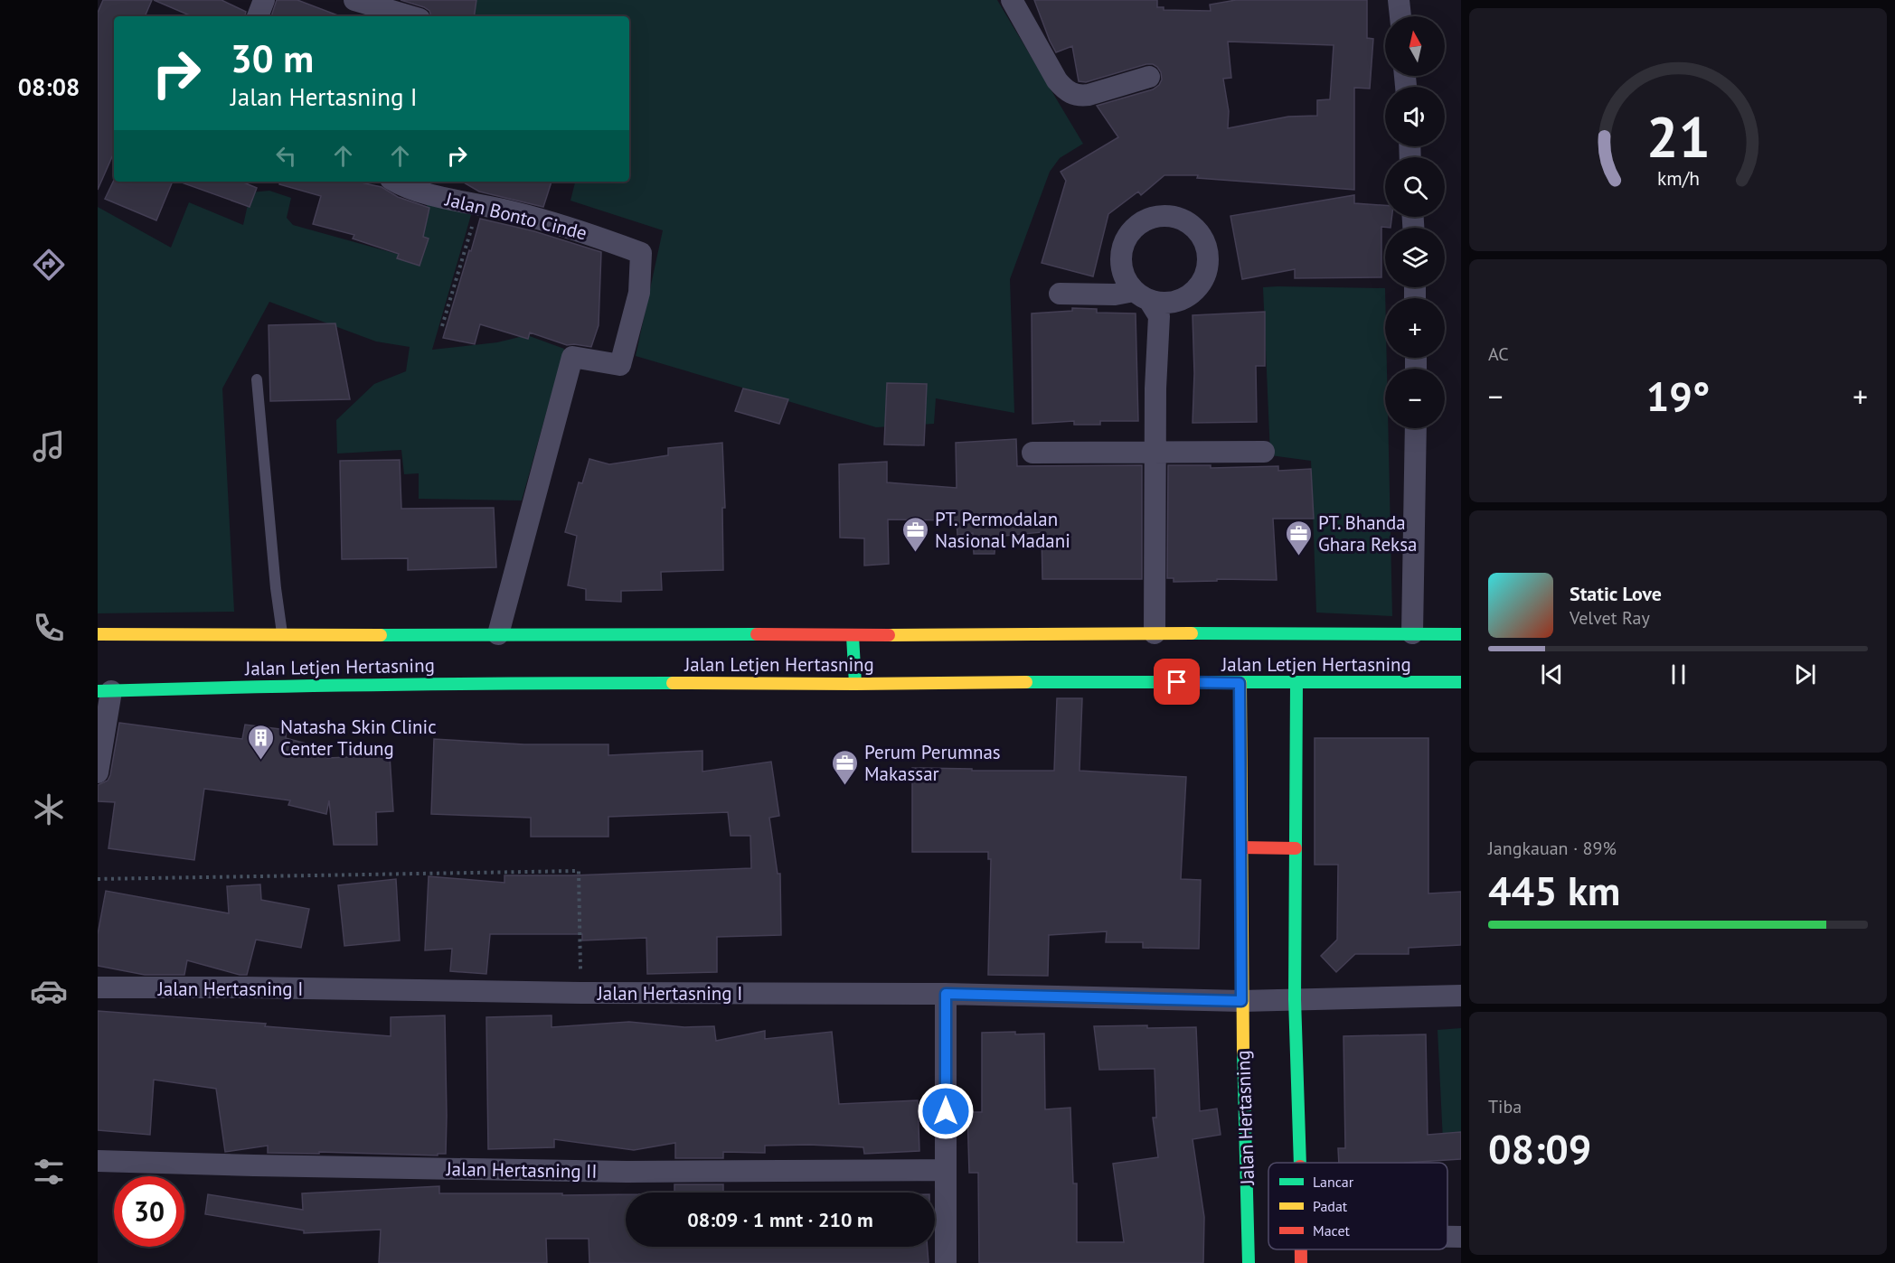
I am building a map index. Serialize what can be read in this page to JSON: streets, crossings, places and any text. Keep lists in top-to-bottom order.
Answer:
{
  "streets": {
    "main road": ["Jalan Letjen Hertasning", "Jalan Hertasning"],
    "street": ["Jalan Bonto Cinde", "Jalan Hertasning I", "Jalan Hertasning II"]
  },
  "crossings": [
    ["Jalan Bonto Cinde", "Jalan Letjen Hertasning"],
    ["Jalan Letjen Hertasning", "Jalan Hertasning"],
    ["Jalan Hertasning I", "Jalan Hertasning"]
  ],
  "places": {
    "office": ["PT. Permodalan Nasional Madani", "PT. Bhanda Ghara Reksa", "Perum Perumnas Makassar"],
    "building": ["Natasha Skin Clinic Center Tidung"]
  },
  "legend": ["Lancar", "Padat", "Macet"],
  "north": "top",
  "page": {
    "tabs": "08:08",
    "map_buttons": ["+", "−"],
    "turn": ["30 m", "Jalan Hertasning I"],
    "tile": [
      "AC",
      ["Jangkauan · 89%", "445 km"],
      ["Tiba", "08:09"]
    ],
    "heat": ["−", "19°", "+"],
    "song": ["Static Love", "Velvet Ray"],
    "limit": "30",
    "trip": "08:09 · 1 mnt · 210 m",
    "gauge": ["21", "km/h"]
  }
}
